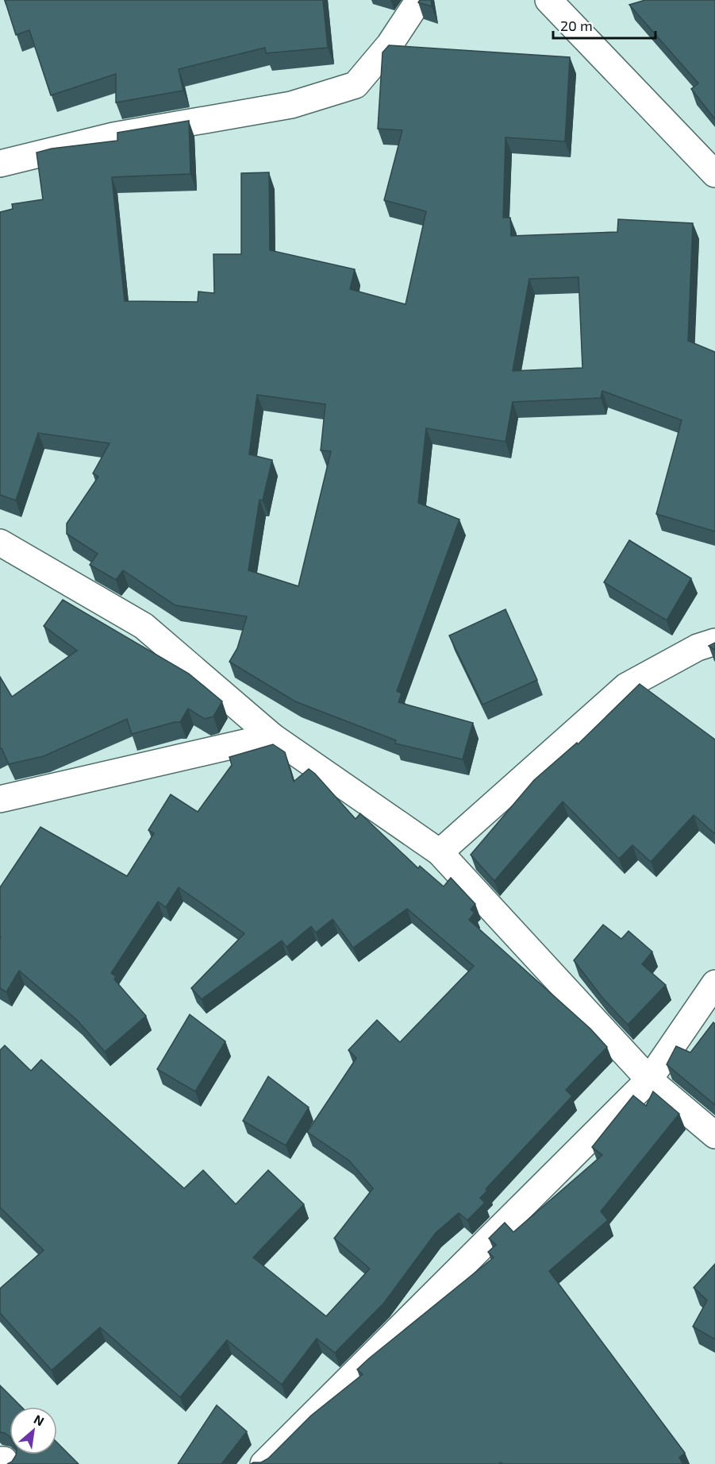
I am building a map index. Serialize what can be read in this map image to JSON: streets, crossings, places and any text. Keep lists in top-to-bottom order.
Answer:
{
  "scale_bar": "20 m",
  "north": "top right"
}
